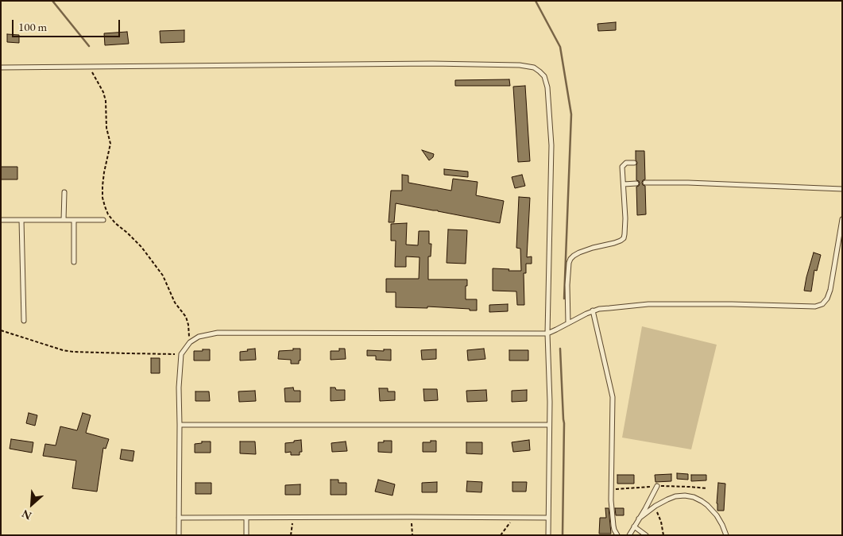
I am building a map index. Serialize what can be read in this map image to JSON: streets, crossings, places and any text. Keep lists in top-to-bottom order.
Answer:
{
  "scale_bar": "100 m",
  "north": "bottom left"
}
